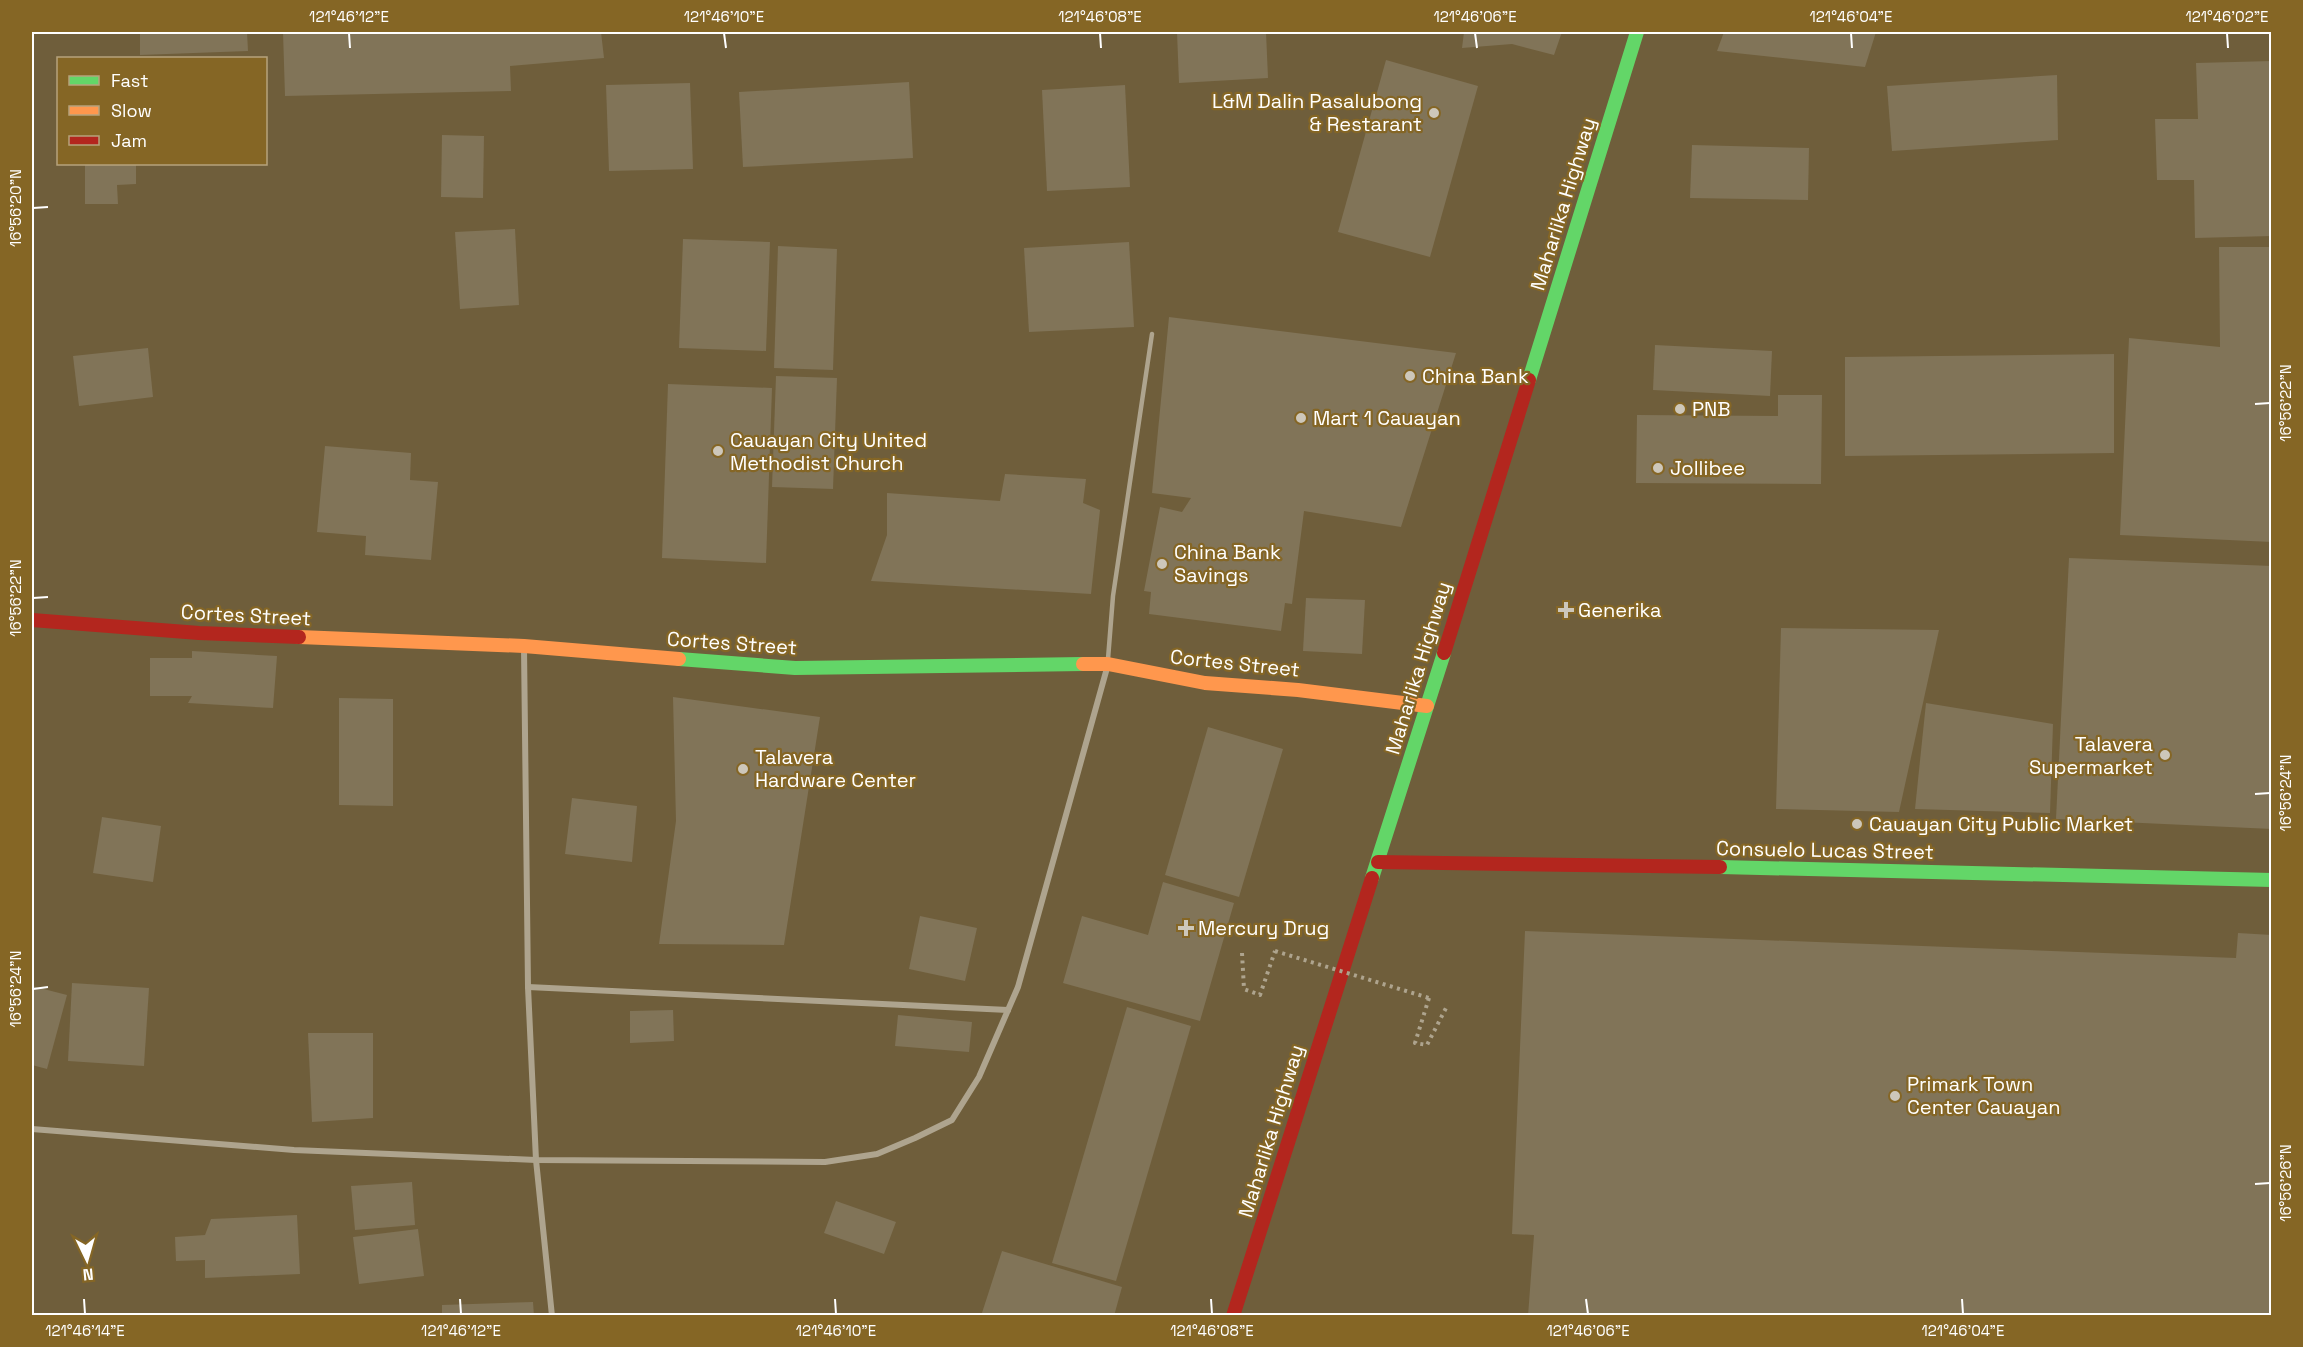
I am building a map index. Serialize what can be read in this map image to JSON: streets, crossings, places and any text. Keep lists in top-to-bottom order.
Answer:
{
  "streets": {
    "street": ["Maharlika Highway", "Cortes Street", "Consuelo Lucas Street"]
  },
  "crossings": [
    ["Maharlika Highway", "Cortes Street"],
    ["Maharlika Highway", "Consuelo Lucas Street"]
  ],
  "places": {
    "other": [
      "L&M Dalin Pasalubong & Restarant",
      "China Bank",
      "PNB",
      "Mart 1 Cauayan",
      "Cauayan City United Methodist Church",
      "Jollibee",
      "China Bank Savings",
      "Talavera Supermarket",
      "Talavera Hardware Center",
      "Cauayan City Public Market",
      "Primark Town Center Cauayan"
    ],
    "health": ["Generika", "Mercury Drug"]
  },
  "legend": ["Fast", "Slow", "Jam"],
  "north": "bottom",
  "coordinates": [
    "121°46'12\"E",
    "121°46'10\"E",
    "121°46'08\"E",
    "121°46'06\"E",
    "121°46'04\"E",
    "121°46'02\"E",
    "16°56'20\"N",
    "16°56'22\"N",
    "16°56'24\"N",
    "16°56'26\"N",
    "121°46'14\"E"
  ]
}
